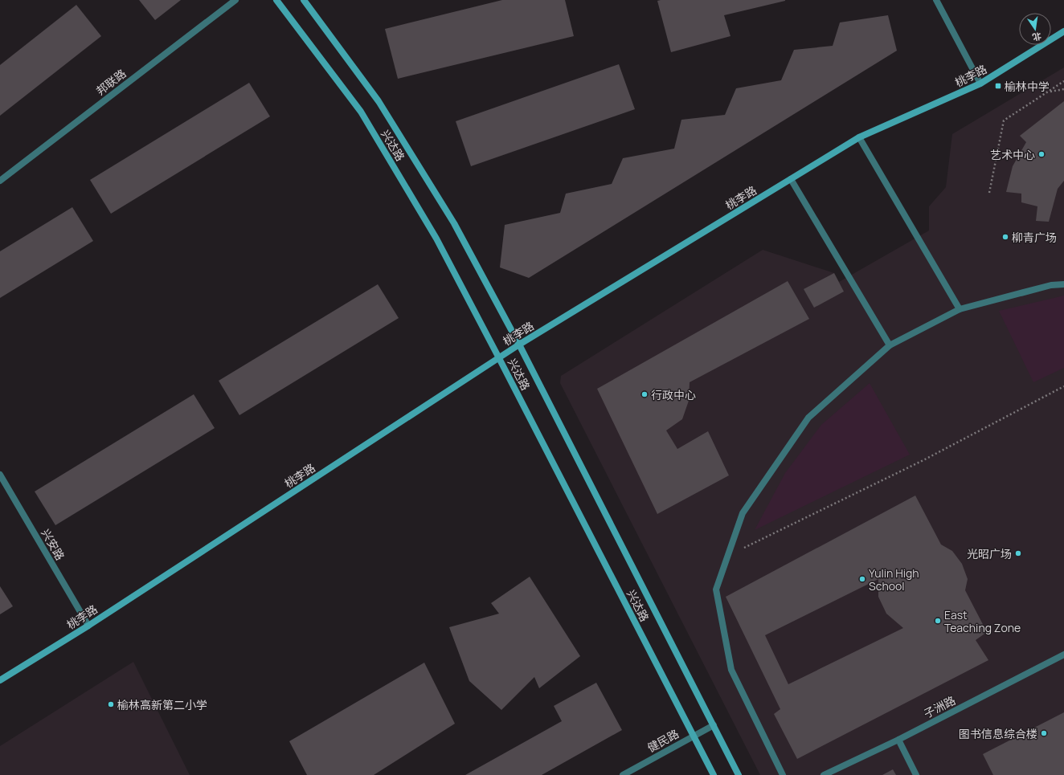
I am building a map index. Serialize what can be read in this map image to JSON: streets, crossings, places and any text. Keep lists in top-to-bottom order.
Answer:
{
  "streets": {
    "main road": ["桃李路", "兴达路"],
    "street": [
      "邦联路",
      "兴安路",
      "子洲路",
      "健民路"
    ]
  },
  "crossings": [
    ["桃李路", "兴达路"],
    ["桃李路", "兴安路"],
    ["兴达路", "健民路"]
  ],
  "places": {
    "transit": ["榆林中学"],
    "other": [
      "艺术中心",
      "柳青广场",
      "行政中心",
      "光昭广场",
      "Yulin High School",
      "East Teaching Zone",
      "榆林高新第二小学",
      "图书信息综合楼"
    ]
  },
  "north": "bottom"
}
